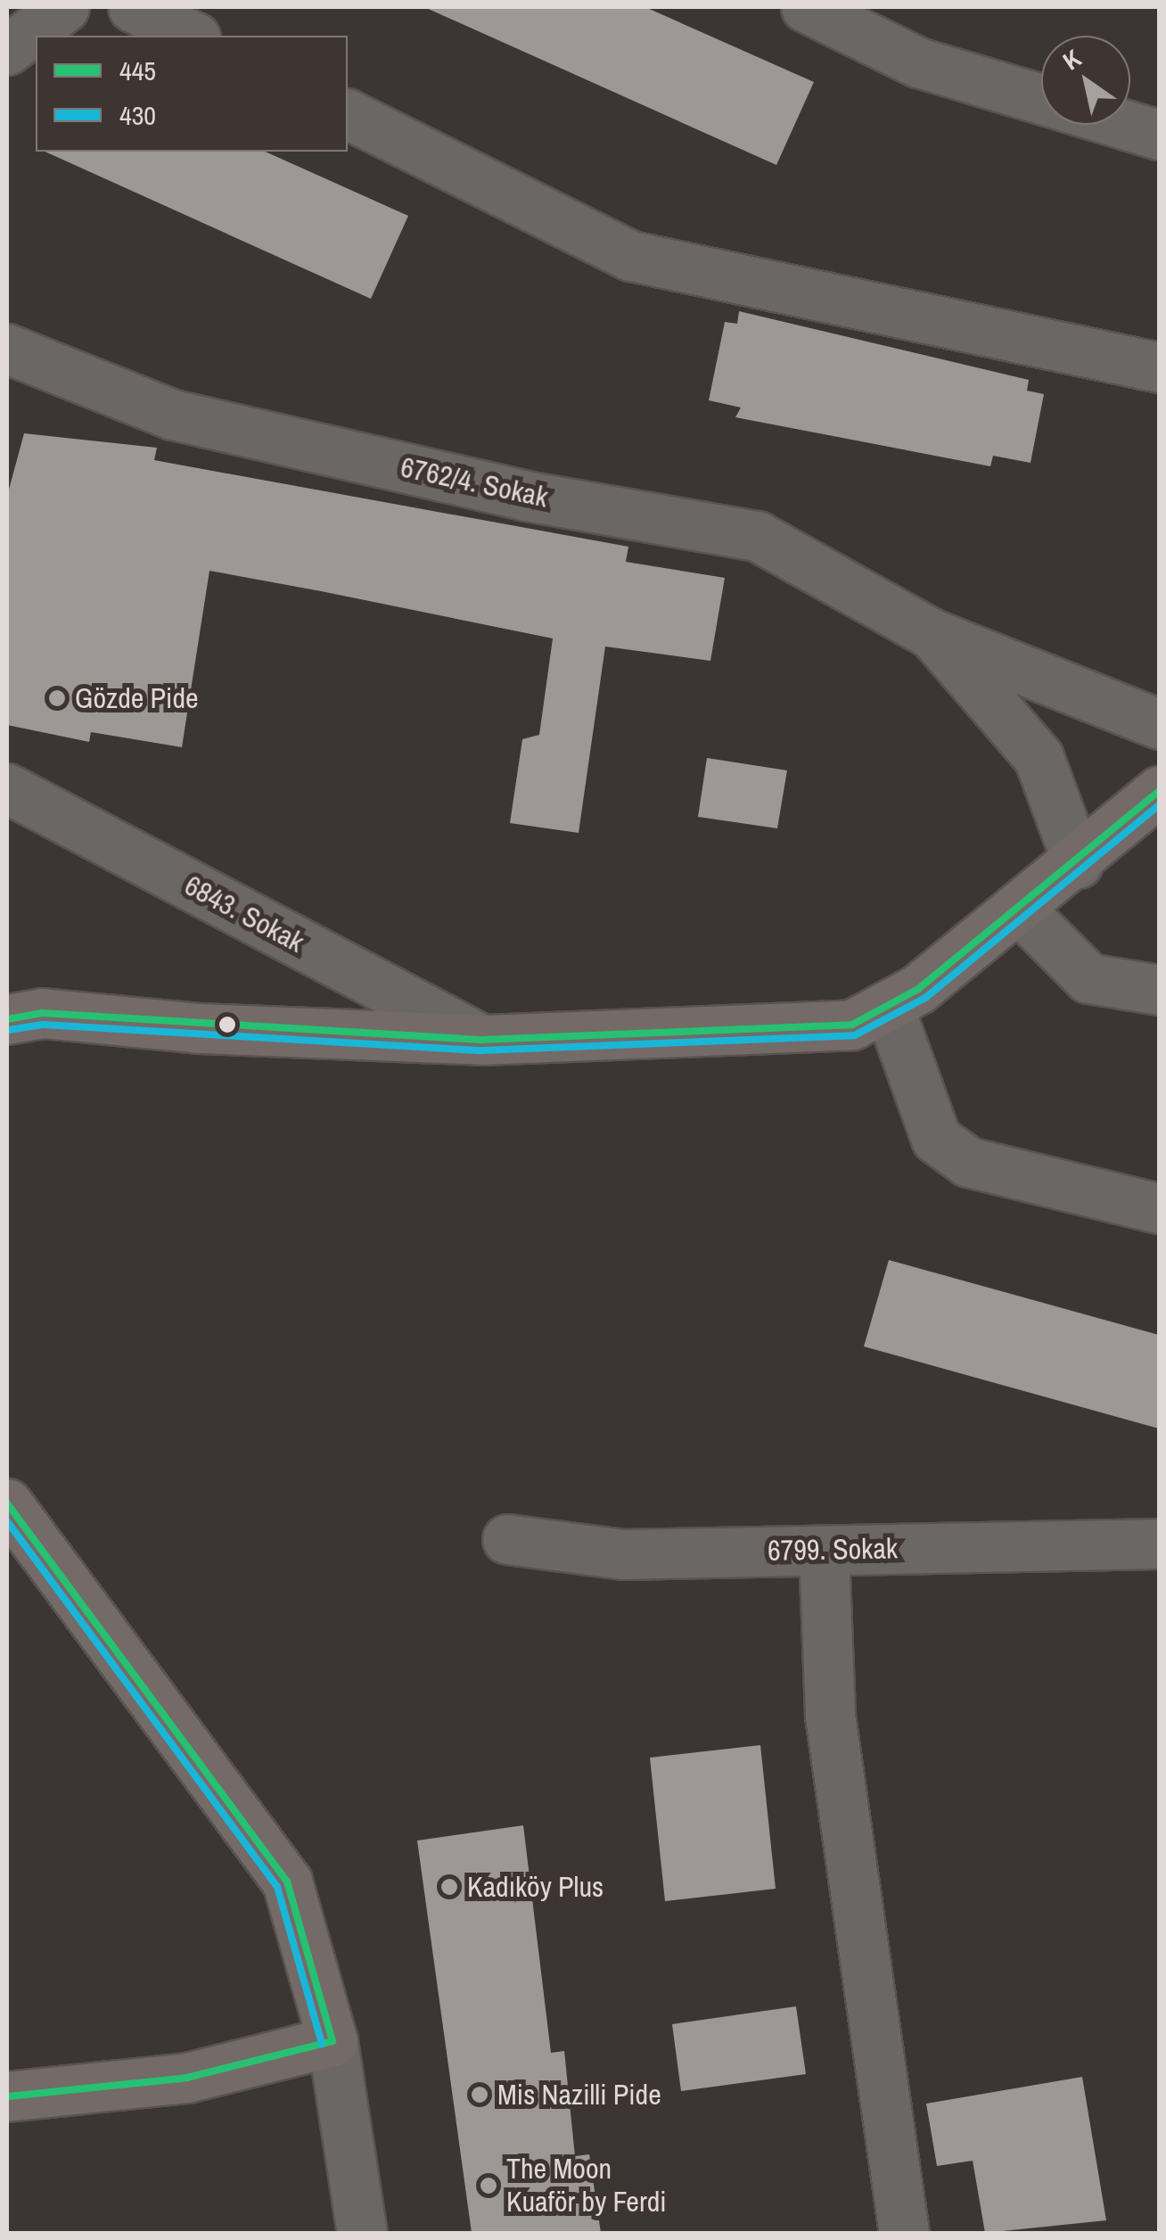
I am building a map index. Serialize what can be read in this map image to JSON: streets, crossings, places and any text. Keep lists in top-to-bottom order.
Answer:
{
  "streets": {
    "street": ["6762/4. Sokak", "6843. Sokak", "6799. Sokak"]
  },
  "places": [
    "Gözde Pide",
    "Kadıköy Plus",
    "Mis Nazilli Pide",
    "The Moon Kuaför by Ferdi"
  ],
  "lines": ["transit line 445", "transit line 430"],
  "legend": ["445", "430"],
  "north": "top left"
}
